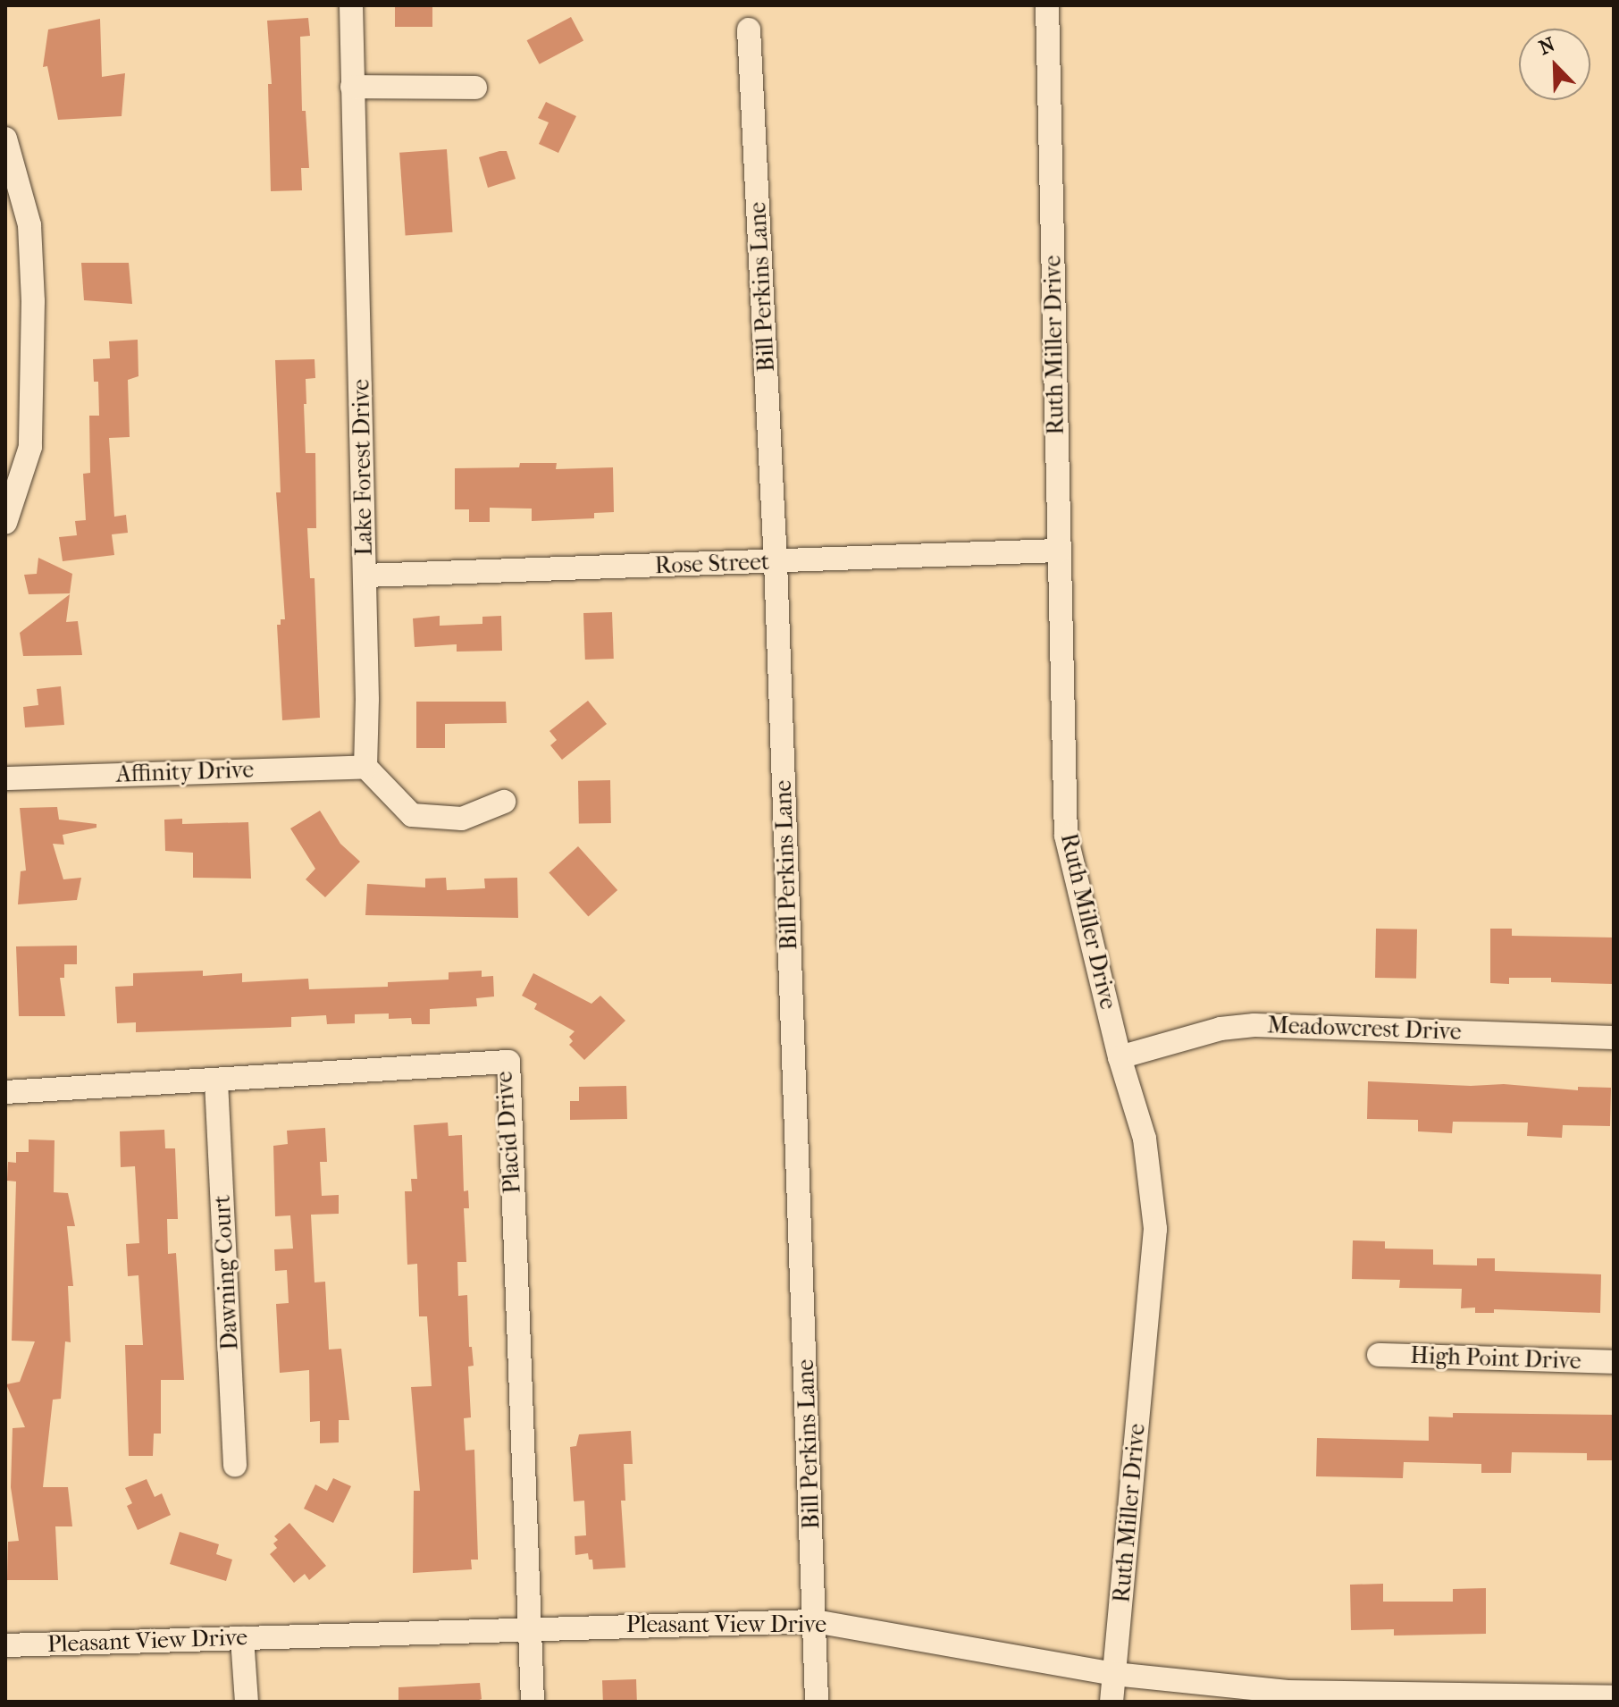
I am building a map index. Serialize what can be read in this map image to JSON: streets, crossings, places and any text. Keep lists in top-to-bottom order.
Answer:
{
  "streets": {
    "street": [
      "Bill Perkins Lane",
      "Ruth Miller Drive",
      "Lake Forest Drive",
      "Rose Street",
      "Affinity Drive",
      "Meadowcrest Drive",
      "Placid Drive",
      "Dawning Court",
      "High Point Drive",
      "Pleasant View Drive"
    ]
  },
  "crossings": [
    ["Bill Perkins Lane", "Rose Street"],
    ["Bill Perkins Lane", "Pleasant View Drive"],
    ["Ruth Miller Drive", "Rose Street"],
    ["Ruth Miller Drive", "Meadowcrest Drive"],
    ["Ruth Miller Drive", "Pleasant View Drive"],
    ["Lake Forest Drive", "Rose Street"],
    ["Lake Forest Drive", "Affinity Drive"],
    ["Placid Drive", "Dawning Court"],
    ["Placid Drive", "Pleasant View Drive"]
  ],
  "north": "top left"
}
